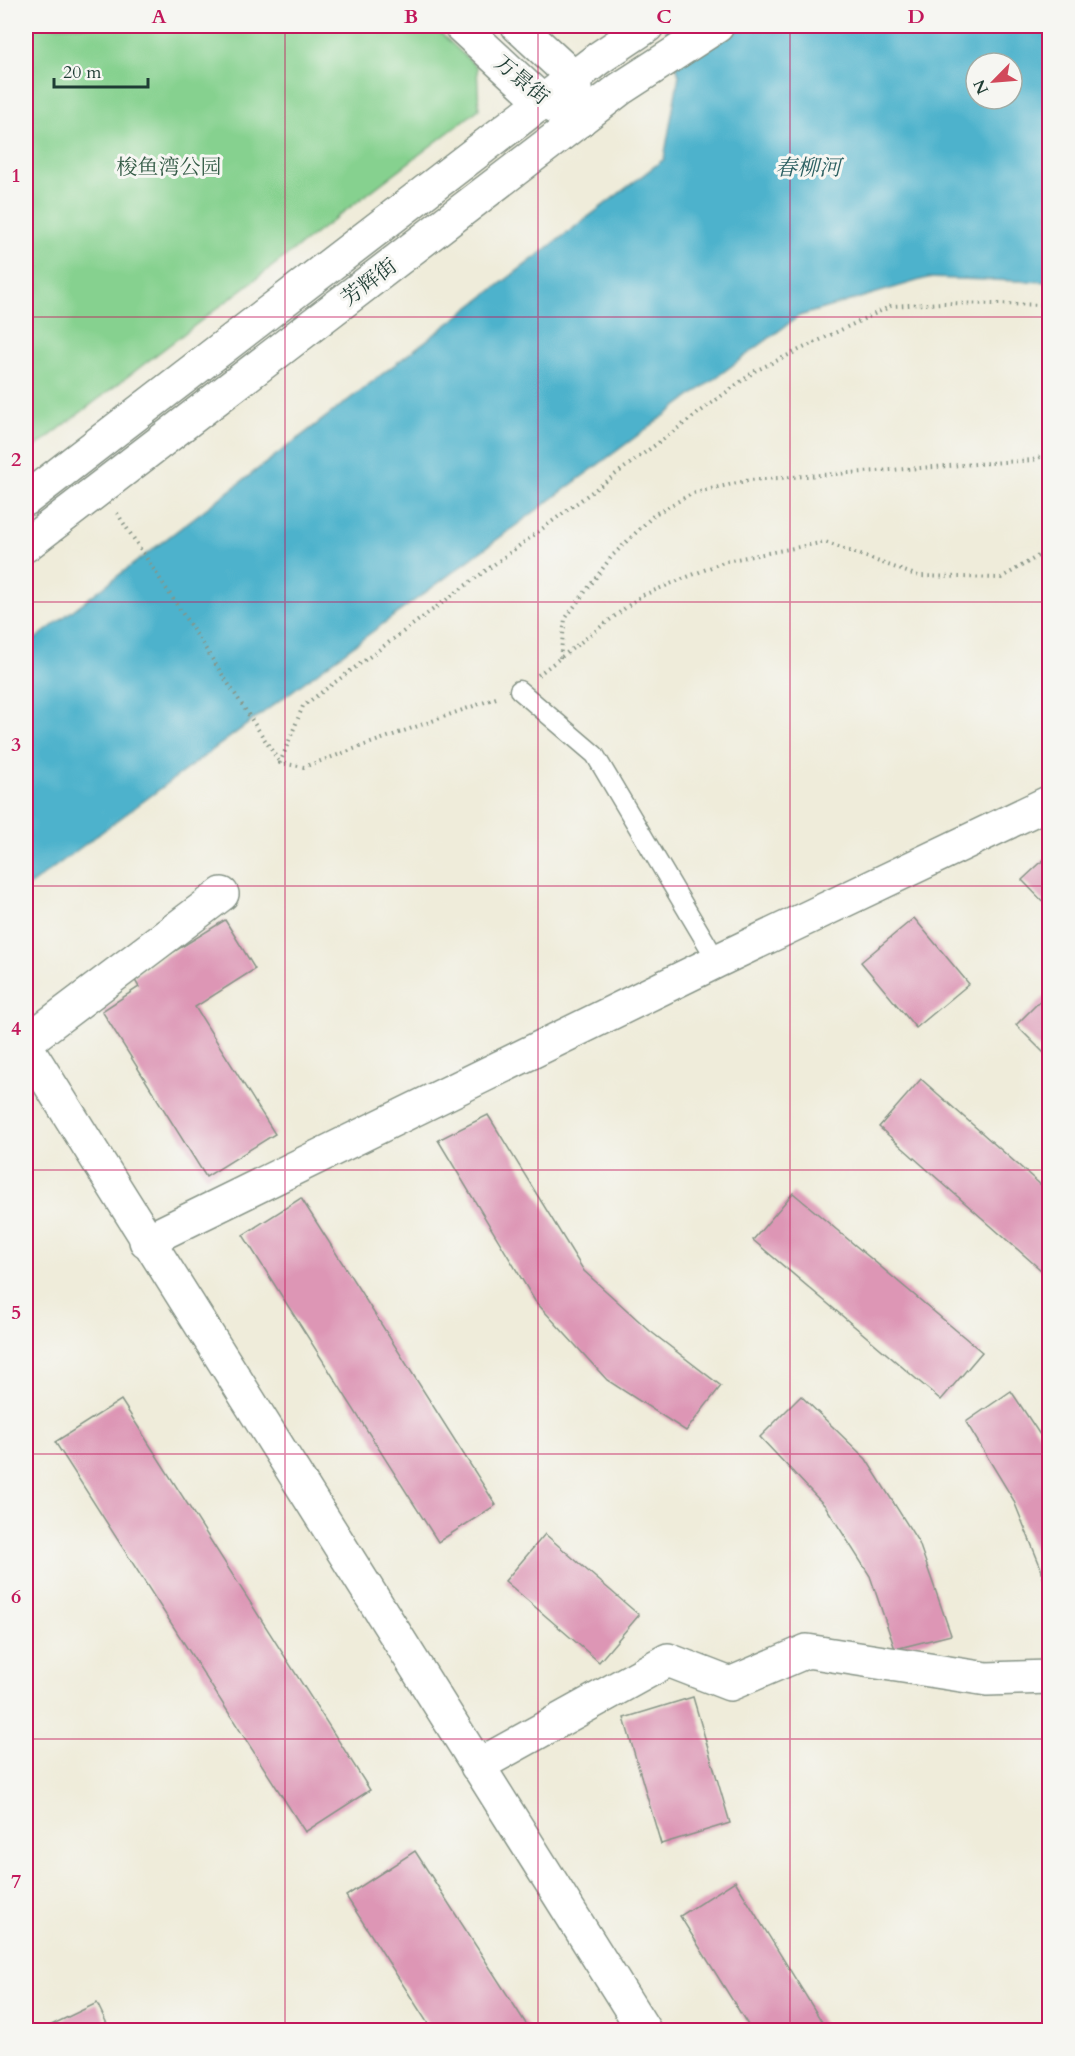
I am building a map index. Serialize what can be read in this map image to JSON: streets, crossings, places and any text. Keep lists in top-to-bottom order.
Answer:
{
  "streets": {
    "street": ["万景街", "芳辉街"]
  },
  "crossings": [
    ["万景街", "芳辉街"]
  ],
  "water": ["春柳河"],
  "parks": ["梭鱼湾公园"],
  "scale_bar": "20 m",
  "north": "bottom left",
  "grid": {
    "columns": [
      "A",
      "B",
      "C",
      "D"
    ],
    "rows": [
      "1",
      "2",
      "3",
      "4",
      "5",
      "6",
      "7"
    ]
  }
}
